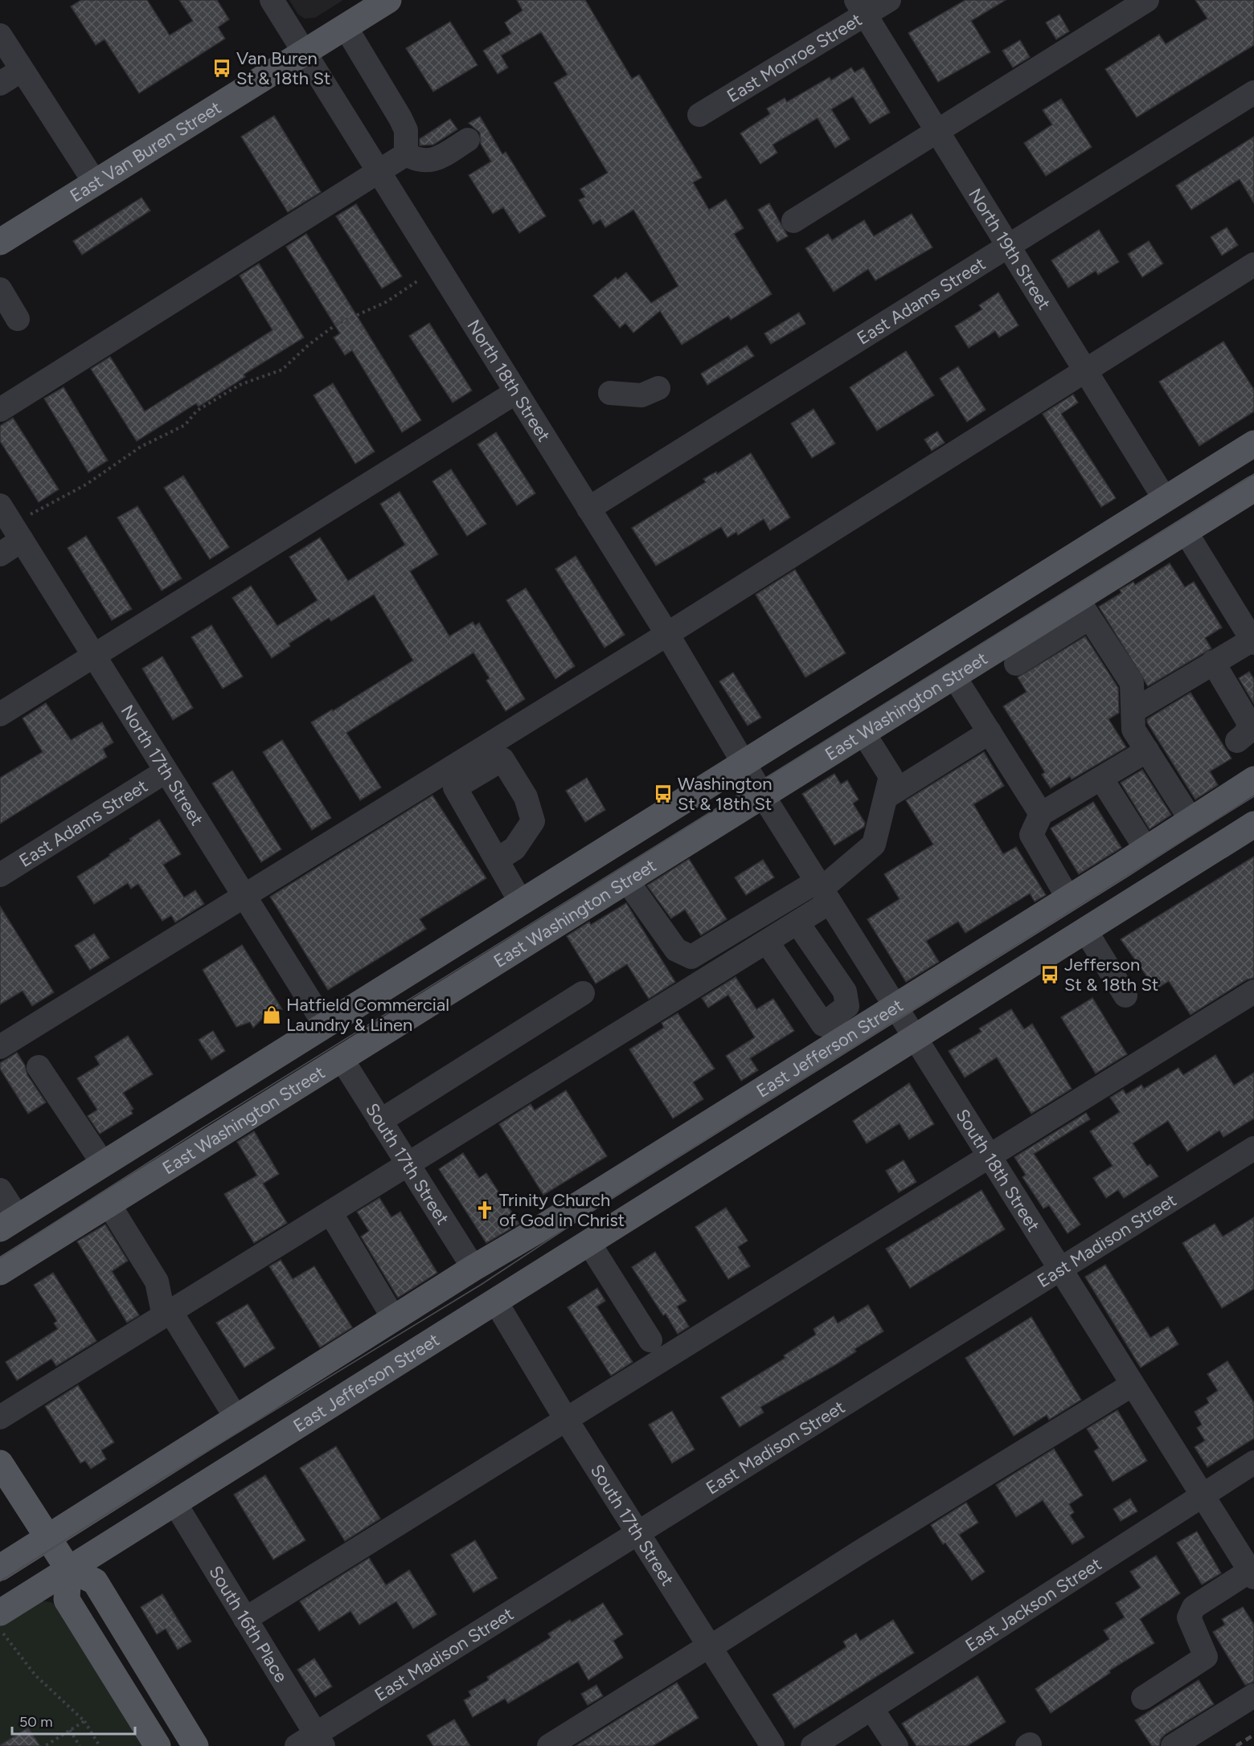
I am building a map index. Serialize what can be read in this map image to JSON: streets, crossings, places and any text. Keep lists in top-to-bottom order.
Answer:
{
  "streets": {
    "main road": ["East Van Buren Street", "East Washington Street", "East Jefferson Street"],
    "street": [
      "East Monroe Street",
      "North 19th Street",
      "East Adams Street",
      "North 18th Street",
      "North 17th Street",
      "South 17th Street",
      "South 18th Street",
      "East Madison Street",
      "East Jackson Street",
      "South 16th Place"
    ]
  },
  "crossings": [
    ["East Monroe Street", "North 19th Street"],
    ["East Van Buren Street", "North 18th Street"],
    ["North 19th Street", "East Adams Street"],
    ["North 19th Street", "East Washington Street"],
    ["East Adams Street", "North 18th Street"],
    ["East Adams Street", "North 17th Street"],
    ["North 18th Street", "East Washington Street"],
    ["North 18th Street", "South 18th Street"],
    ["East Washington Street", "North 17th Street"],
    ["East Washington Street", "South 17th Street"],
    ["East Washington Street", "South 18th Street"],
    ["East Jefferson Street", "South 17th Street"],
    ["East Jefferson Street", "South 18th Street"],
    ["East Jefferson Street", "South 16th Place"],
    ["South 17th Street", "East Madison Street"],
    ["South 18th Street", "East Madison Street"],
    ["South 18th Street", "East Jackson Street"],
    ["East Madison Street", "South 16th Place"]
  ],
  "places": {
    "bus stop": ["Van Buren St & 18th St", "Washington St & 18th St", "Jefferson St & 18th St"],
    "shop": ["Hatfield Commercial Laundry & Linen"],
    "church": ["Trinity Church of God in Christ"]
  },
  "scale_bar": "50 m"
}
